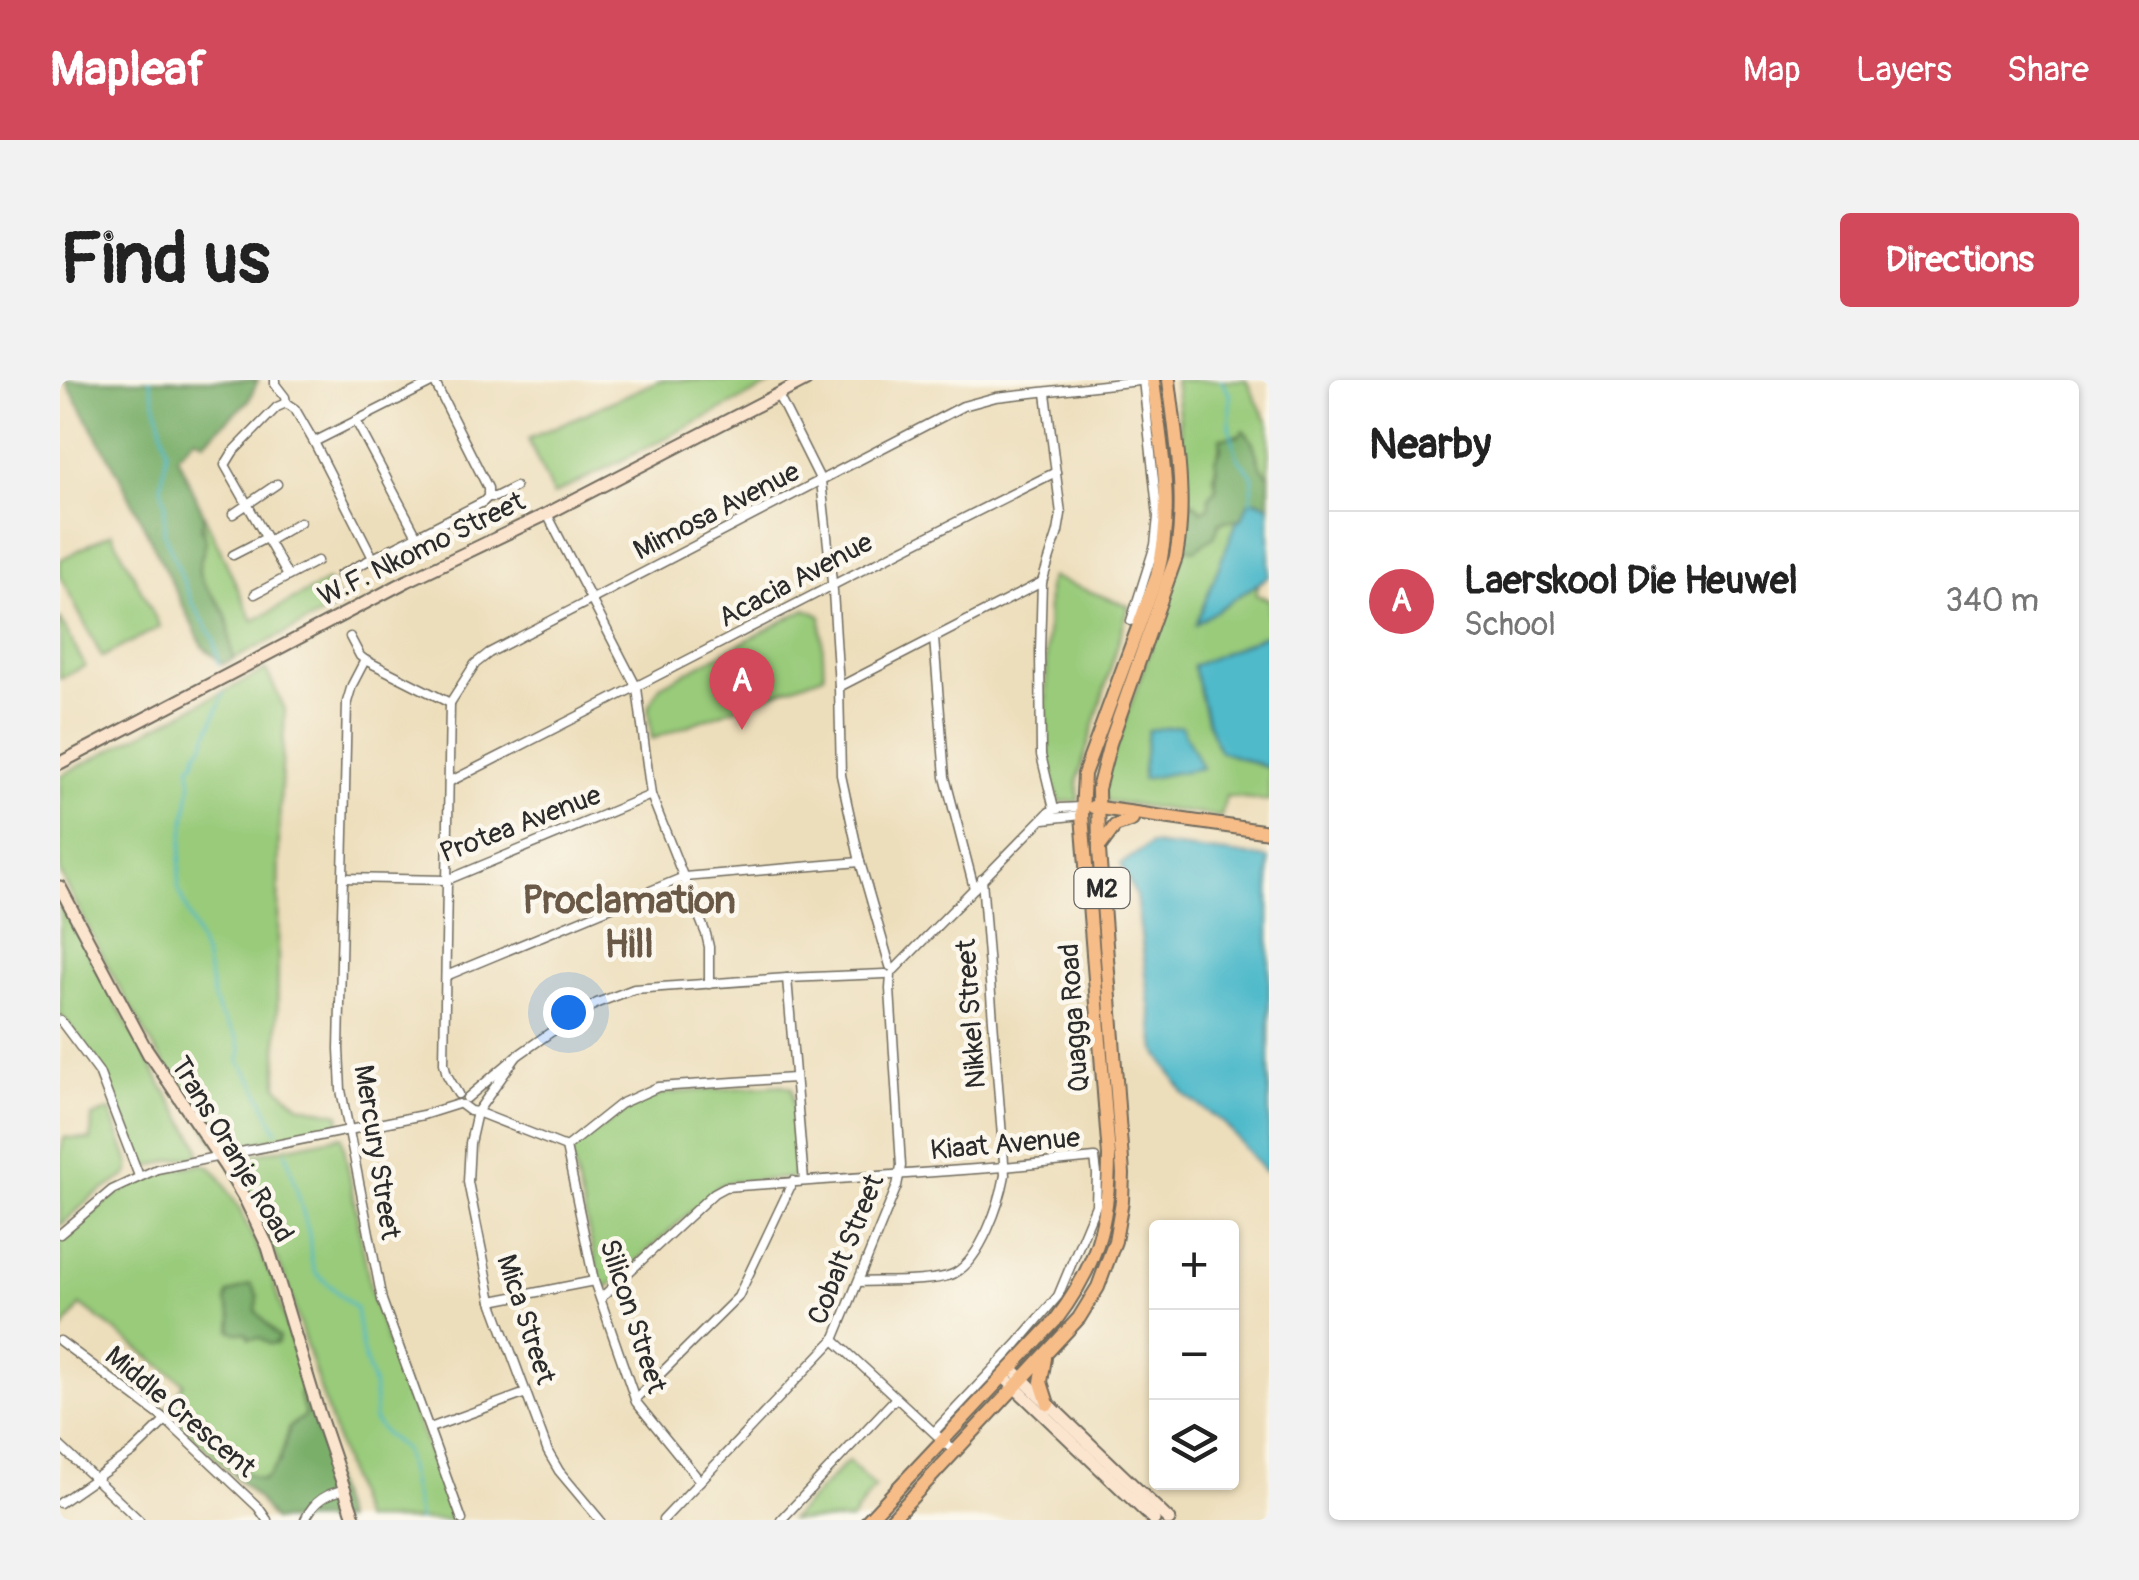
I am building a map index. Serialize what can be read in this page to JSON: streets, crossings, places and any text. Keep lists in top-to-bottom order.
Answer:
{
  "streets": {
    "main road": [
      "W.F. Nkomo Street",
      "M2",
      "Quagga Road",
      "Trans Oranje Road"
    ],
    "street": [
      "Mimosa Avenue",
      "Acacia Avenue",
      "Protea Avenue",
      "Nikkel Street",
      "Kiaat Avenue",
      "Mercury Street",
      "Cobalt Street",
      "Silicon Street",
      "Mica Street",
      "Middle Crescent"
    ]
  },
  "crossings": [
    ["Mimosa Avenue", "Quagga Road"],
    ["Mimosa Avenue", "Cobalt Street"],
    ["Mimosa Avenue", "Mica Street"],
    ["W.F. Nkomo Street", "Cobalt Street"],
    ["Acacia Avenue", "Cobalt Street"],
    ["Acacia Avenue", "Mica Street"],
    ["Protea Avenue", "Mercury Street"],
    ["Protea Avenue", "Mica Street"],
    ["Nikkel Street", "Kiaat Avenue"],
    ["Nikkel Street", "Cobalt Street"],
    ["Quagga Road", "Kiaat Avenue"],
    ["Kiaat Avenue", "Cobalt Street"],
    ["Kiaat Avenue", "Silicon Street"],
    ["Cobalt Street", "Silicon Street"]
  ],
  "districts": ["Proclamation Hill"],
  "page": {
    "header": "Mapleaf",
    "nav": ["Map", "Layers", "Share"],
    "buttons": "Directions",
    "title": "Find us",
    "heading": "Nearby",
    "list": [
      {
        "mark": "A",
        "name": "Laerskool Die Heuwel",
        "note": "School",
        "value": "340 m"
      }
    ],
    "pins": "A",
    "map_buttons": ["+", "−"]
  }
}
